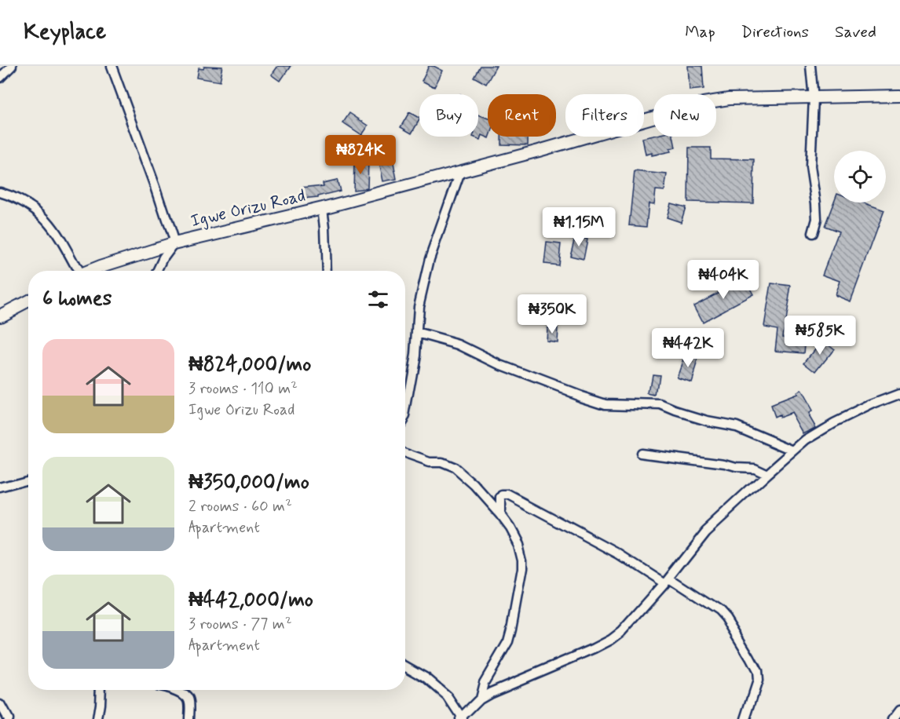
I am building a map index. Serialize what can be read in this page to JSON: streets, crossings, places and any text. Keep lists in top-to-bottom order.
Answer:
{
  "streets": {
    "main road": ["Igwe Orizu Road"]
  },
  "page": {
    "header": "Keyplace",
    "nav": ["Map", "Directions", "Saved"],
    "chip": [
      "Buy",
      "Rent",
      "Filters",
      "New"
    ],
    "price": [
      "₦824K",
      "₦1.15M",
      "₦404K",
      "₦350K",
      "₦585K",
      "₦442K"
    ],
    "heading": "6 homes",
    "list": [
      {
        "name": "₦824,000/mo",
        "note": "3 rooms · 110 m² · Igwe Orizu Road"
      },
      {
        "name": "₦350,000/mo",
        "note": "2 rooms · 60 m² · Apartment"
      },
      {
        "name": "₦442,000/mo",
        "note": "3 rooms · 77 m² · Apartment"
      }
    ]
  }
}
